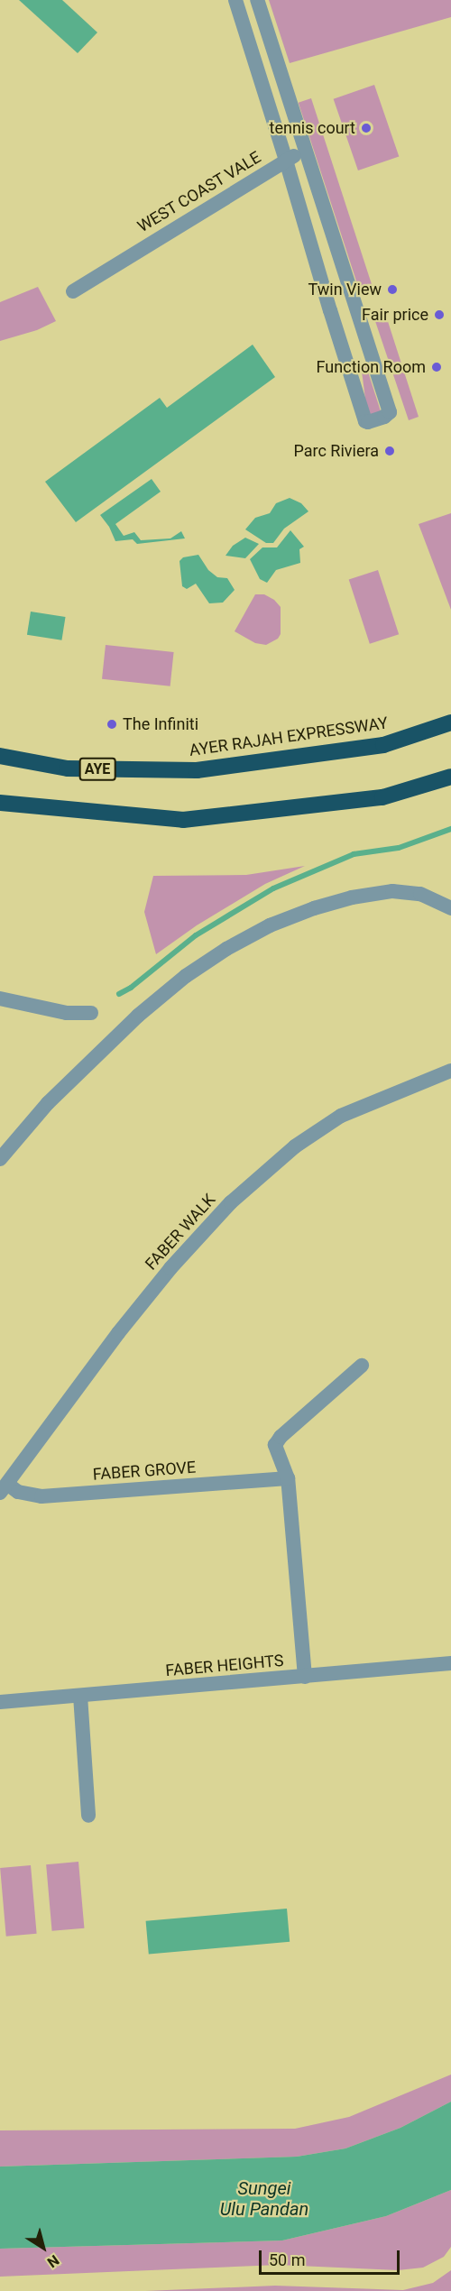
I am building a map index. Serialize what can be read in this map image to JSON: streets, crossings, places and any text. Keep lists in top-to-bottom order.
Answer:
{
  "streets": {
    "highway": ["AYER RAJAH EXPRESSWAY", "AYE"],
    "street": [
      "WEST COAST VALE",
      "FABER WALK",
      "FABER GROVE",
      "FABER HEIGHTS"
    ]
  },
  "crossings": [
    ["FABER WALK", "FABER GROVE"]
  ],
  "water": ["Sungei Ulu Pandan"],
  "places": [
    "tennis court",
    "Twin View",
    "Fair price",
    "Function Room",
    "Parc Riviera",
    "The Infiniti"
  ],
  "scale_bar": "50 m",
  "north": "bottom right"
}
